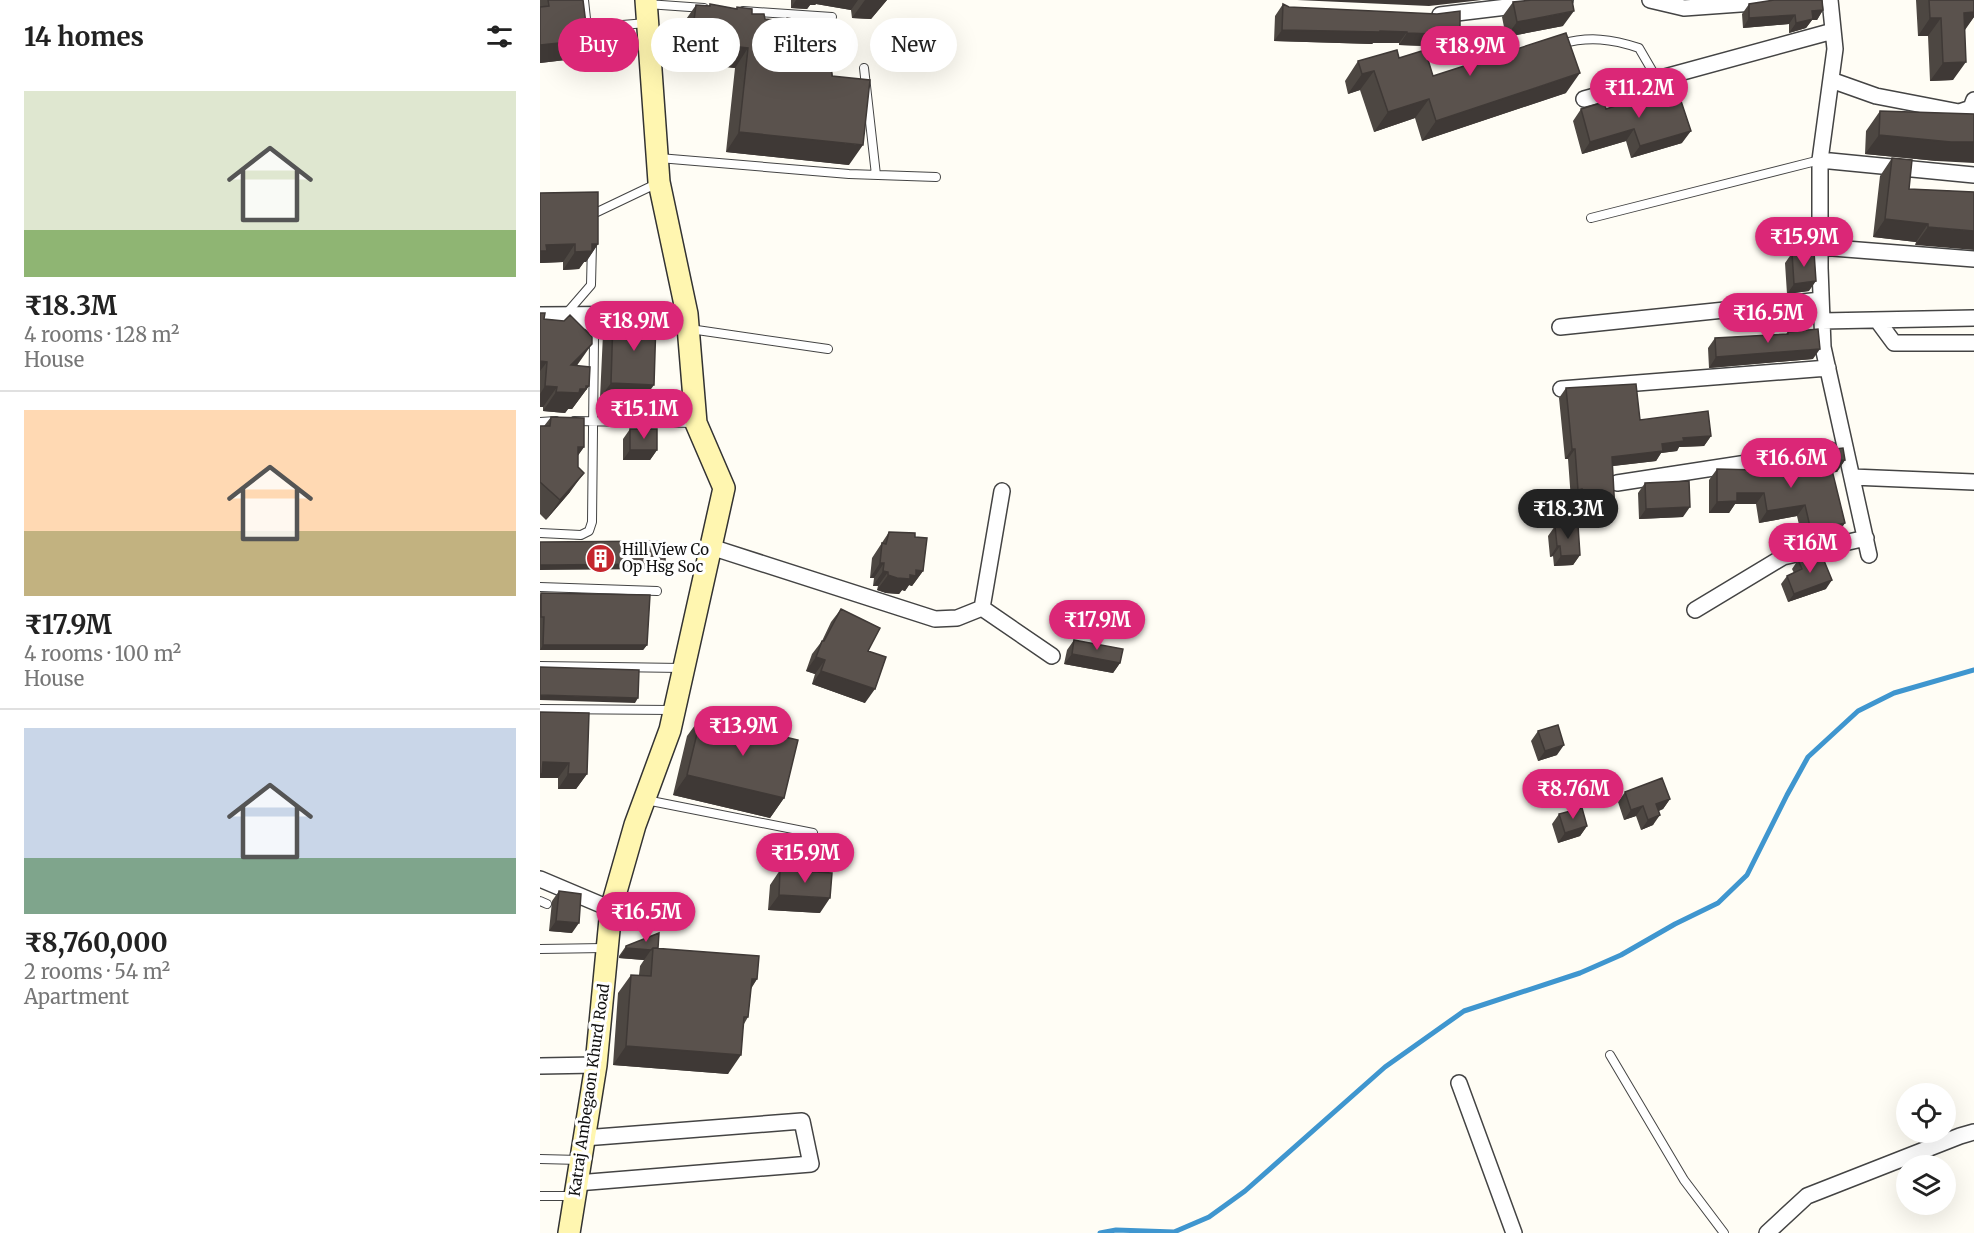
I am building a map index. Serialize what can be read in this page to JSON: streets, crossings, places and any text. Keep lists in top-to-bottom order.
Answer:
{
  "streets": {
    "street": ["Katraj Ambegaon Khurd Road"]
  },
  "places": {
    "building": ["Hill View Co Op Hsg Soc"]
  },
  "page": {
    "heading": "14 homes",
    "chip": [
      "Buy",
      "Rent",
      "Filters",
      "New"
    ],
    "price": [
      "₹18.9M",
      "₹11.2M",
      "₹15.9M",
      "₹16.5M",
      "₹18.9M",
      "₹15.1M",
      "₹16.6M",
      "₹18.3M",
      "₹16M",
      "₹17.9M",
      "₹13.9M",
      "₹8.76M",
      "₹15.9M",
      "₹16.5M"
    ],
    "list": [
      {
        "name": "₹18.3M",
        "note": "4 rooms · 128 m² · House"
      },
      {
        "name": "₹17.9M",
        "note": "4 rooms · 100 m² · House"
      },
      {
        "name": "₹8,760,000",
        "note": "2 rooms · 54 m² · Apartment"
      }
    ]
  }
}
